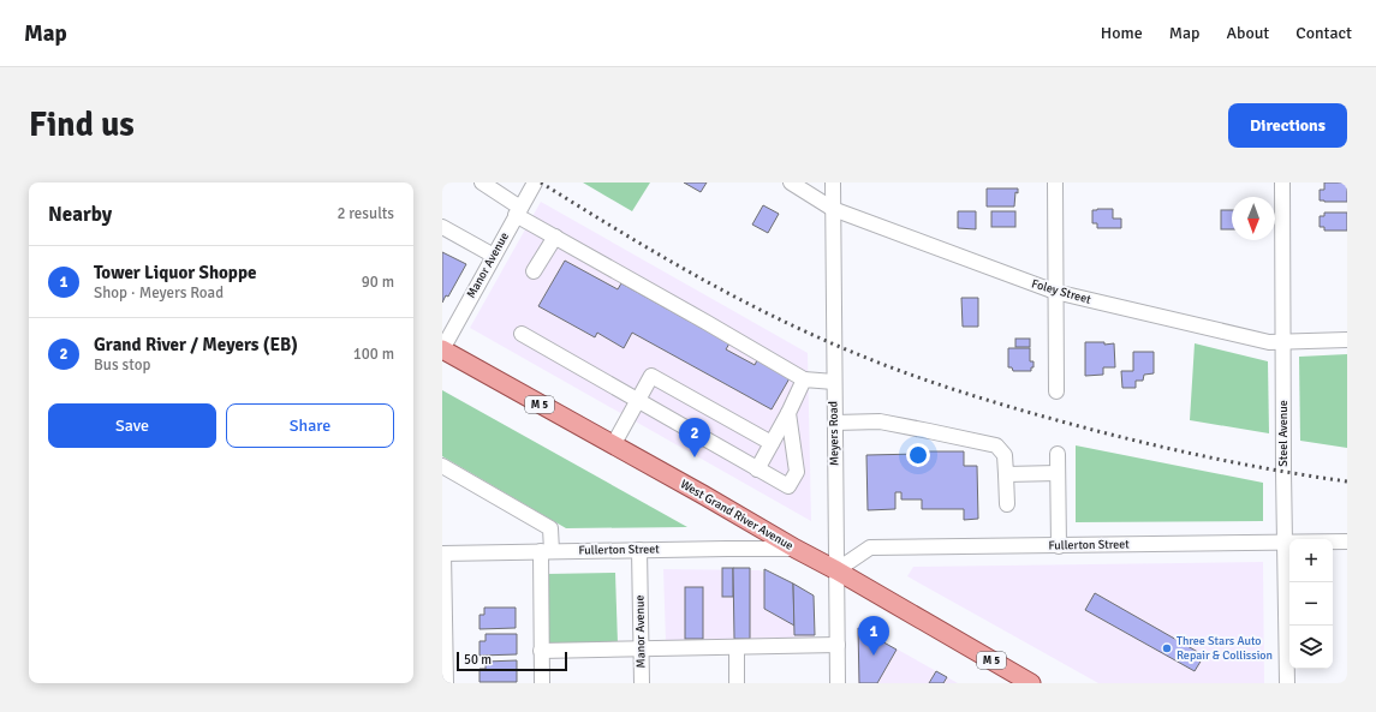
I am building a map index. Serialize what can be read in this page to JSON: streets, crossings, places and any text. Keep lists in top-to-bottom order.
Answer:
{
  "streets": {
    "main road": ["M 5", "West Grand River Avenue"],
    "street": [
      "Manor Avenue",
      "Foley Street",
      "Meyers Road",
      "Steel Avenue",
      "Fullerton Street"
    ]
  },
  "crossings": [
    ["Manor Avenue", "West Grand River Avenue"],
    ["Manor Avenue", "Fullerton Street"],
    ["Foley Street", "Meyers Road"],
    ["Foley Street", "Steel Avenue"],
    ["Meyers Road", "West Grand River Avenue"],
    ["Meyers Road", "Fullerton Street"],
    ["Steel Avenue", "Fullerton Street"],
    ["West Grand River Avenue", "Fullerton Street"]
  ],
  "places": ["Three Stars Auto Repair & Collission"],
  "scale_bar": "50 m",
  "north": "bottom",
  "page": {
    "header": "Map",
    "nav": [
      "Home",
      "Map",
      "About",
      "Contact"
    ],
    "buttons": [
      "Directions",
      ["Save", "Share"]
    ],
    "title": "Find us",
    "heading": ["Nearby", "2 results"],
    "list": [
      {
        "mark": "1",
        "name": "Tower Liquor Shoppe",
        "note": "Shop · Meyers Road",
        "value": "90 m"
      },
      {
        "mark": "2",
        "name": "Grand River / Meyers (EB)",
        "note": "Bus stop",
        "value": "100 m"
      }
    ],
    "pins": ["2", "1"],
    "map_buttons": ["+", "−"],
    "scale": "50 m"
  }
}
